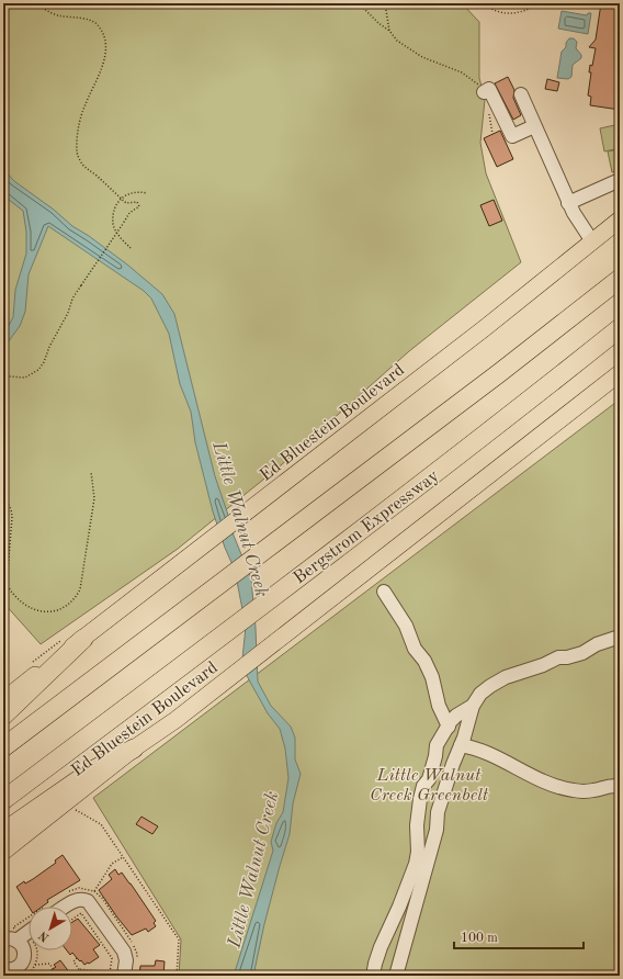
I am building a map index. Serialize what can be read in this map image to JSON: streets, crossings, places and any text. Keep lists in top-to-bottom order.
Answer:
{
  "streets": {
    "highway": ["Bergstrom Expressway"],
    "main road": ["Ed Bluestein Boulevard"]
  },
  "water": ["Little Walnut Creek"],
  "parks": ["Little Walnut Creek Greenbelt"],
  "scale_bar": "100 m",
  "north": "bottom left"
}
